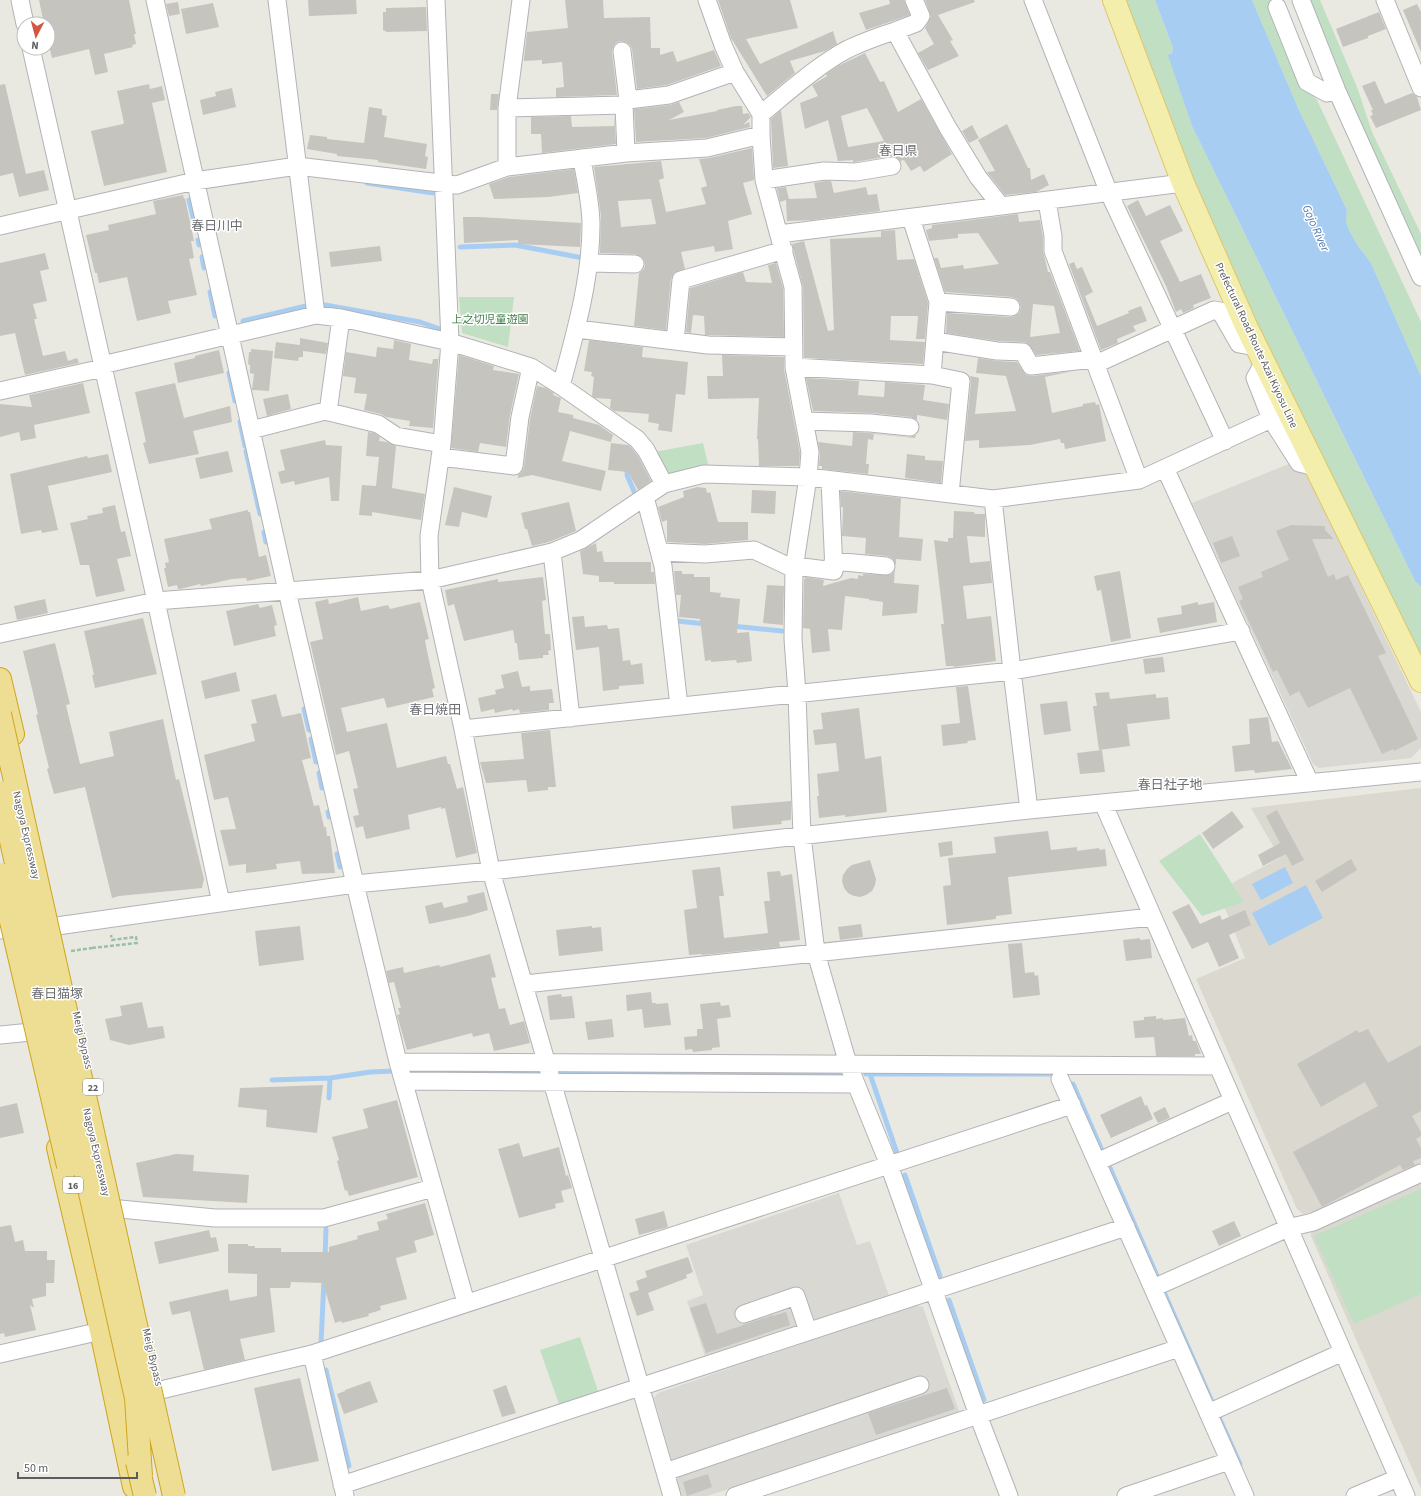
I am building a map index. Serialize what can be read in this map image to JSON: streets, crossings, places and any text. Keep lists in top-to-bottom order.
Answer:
{
  "streets": {
    "highway": [
      "Nagoya Expressway",
      "Meigi Bypass",
      "22",
      "16"
    ],
    "main road": ["Prefectural Road Route Azai Kiyosu Line"]
  },
  "districts": [
    "春日県",
    "春日川中",
    "春日焼田",
    "春日社子地",
    "春日猫塚"
  ],
  "water": ["Gojo River"],
  "parks": ["上之切児童遊園"],
  "scale_bar": "50 m",
  "north": "bottom"
}
